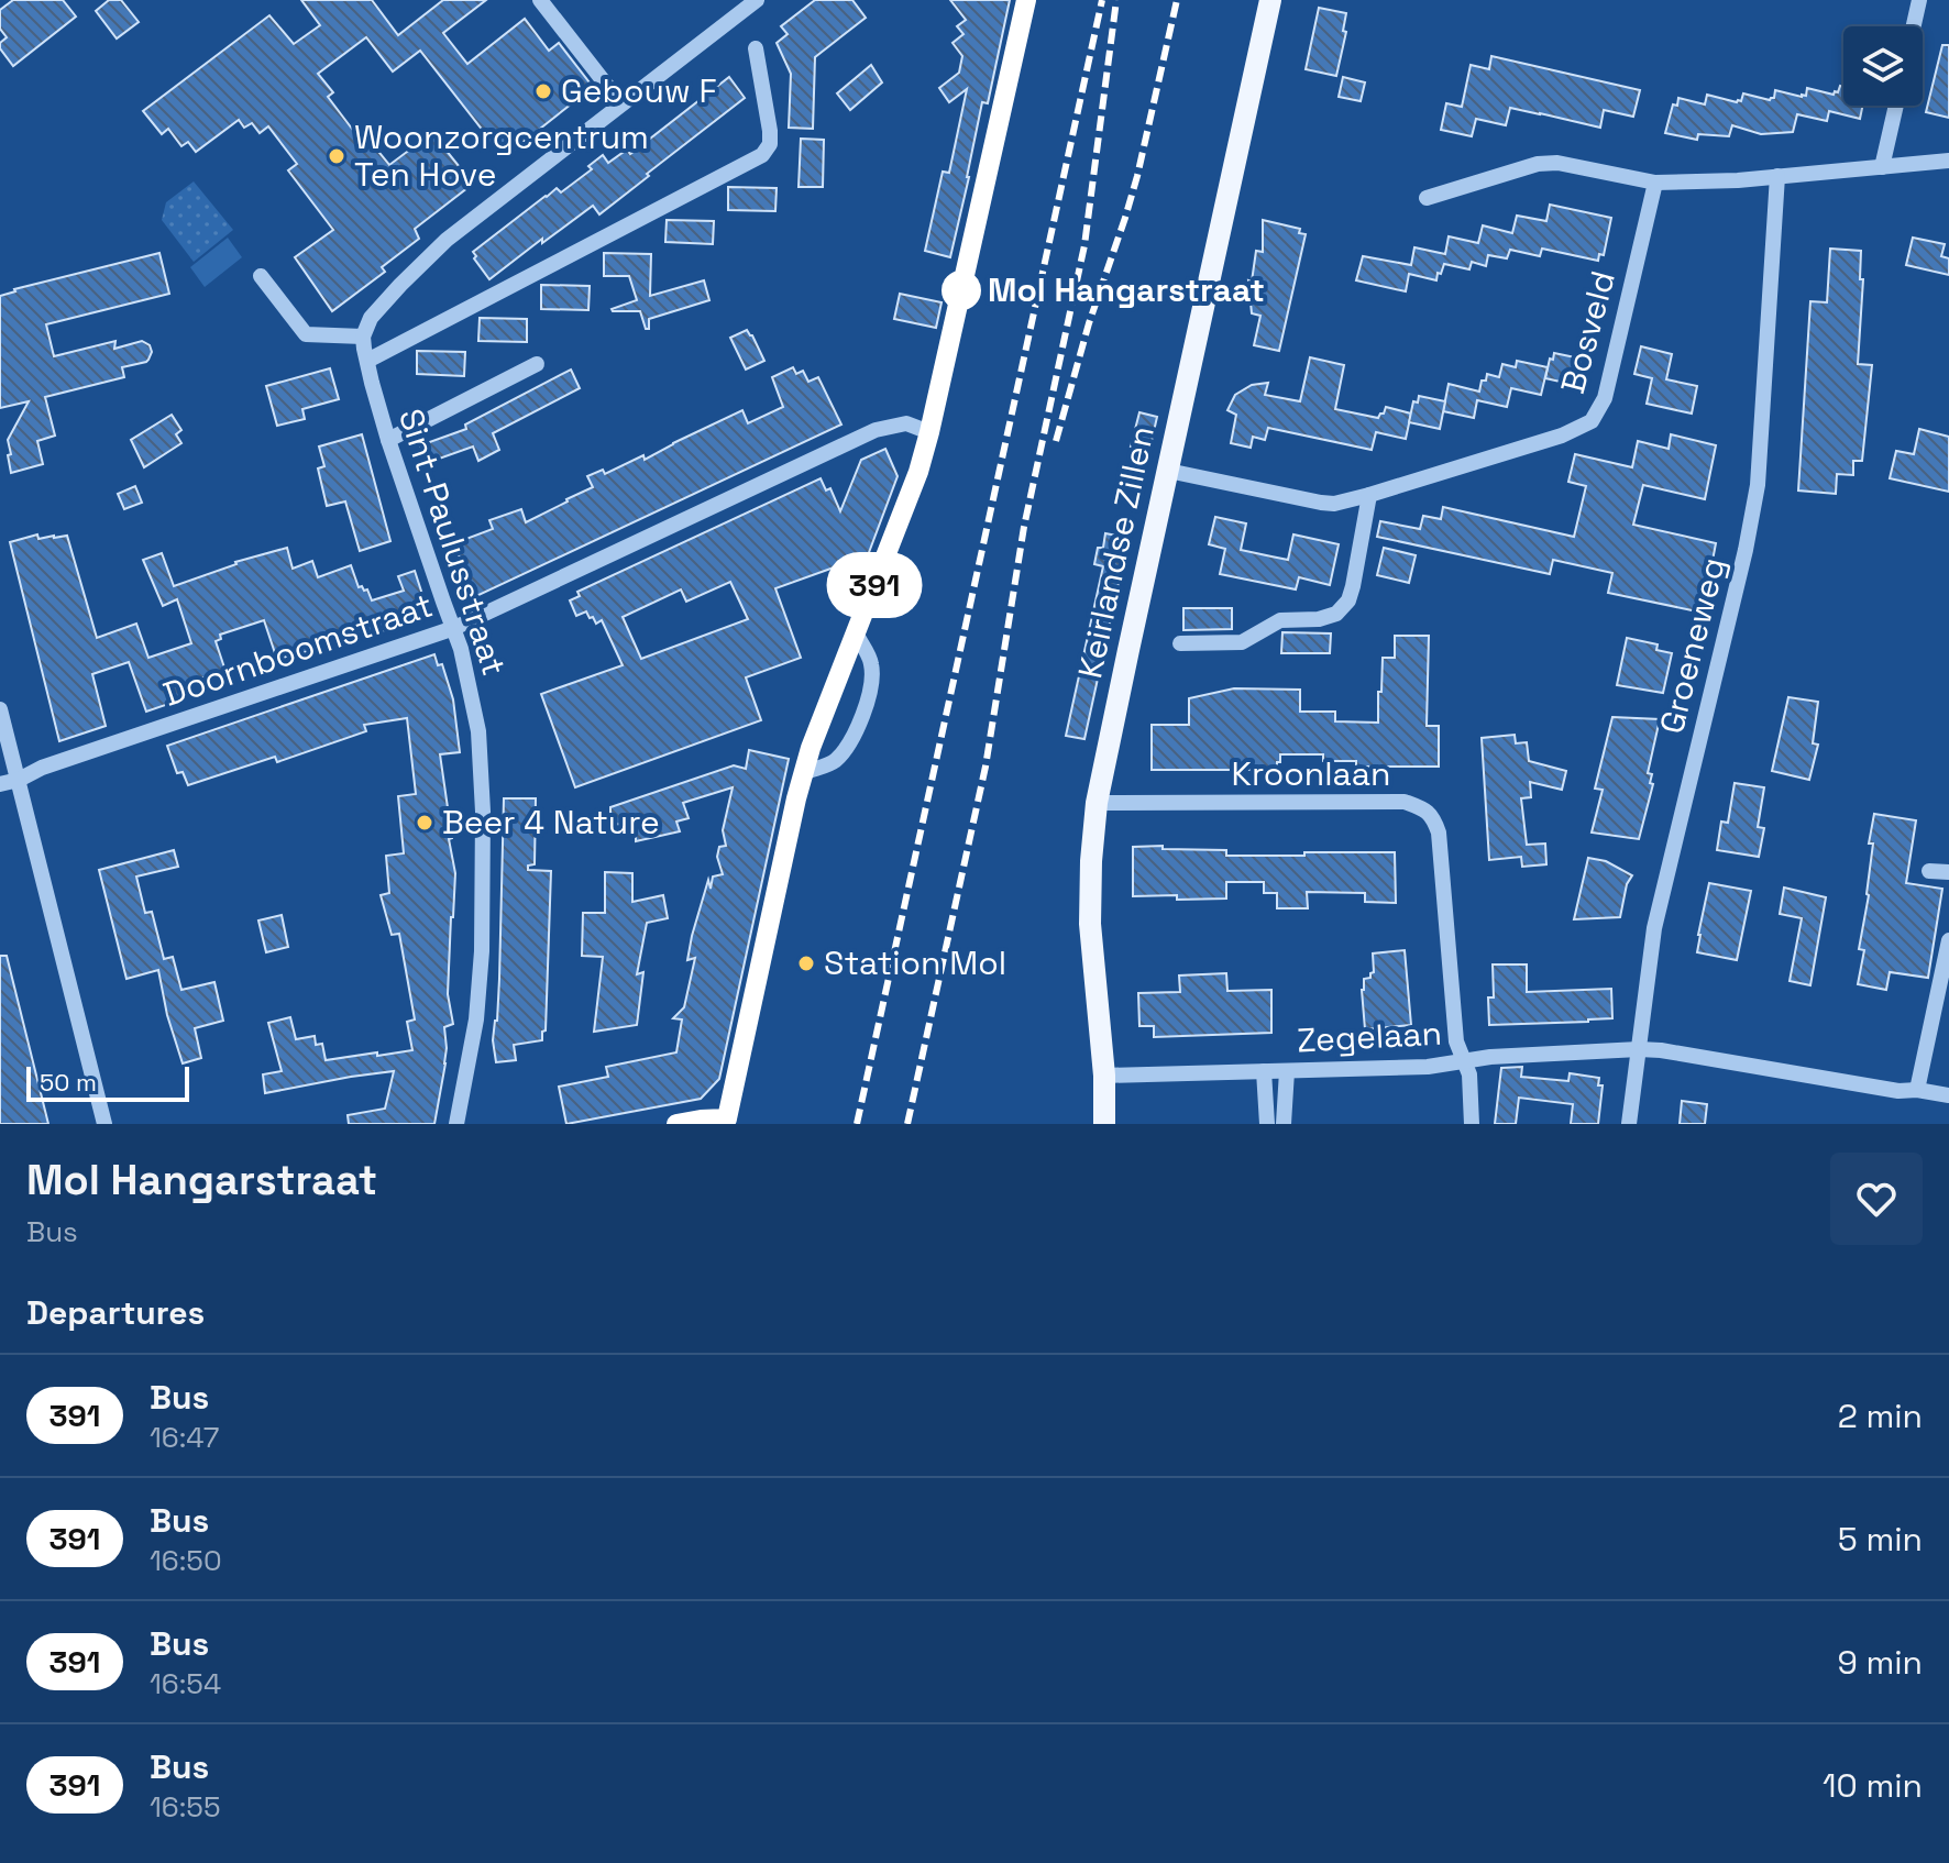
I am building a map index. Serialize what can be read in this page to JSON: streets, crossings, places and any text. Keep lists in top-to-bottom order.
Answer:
{
  "streets": {
    "main road": ["Keirlandse Zillen"],
    "street": [
      "Bosveld",
      "Sint-Paulusstraat",
      "Groeneweg",
      "Doornboomstraat",
      "Kroonlaan",
      "Zegelaan"
    ]
  },
  "crossings": [
    ["Bosveld", "Keirlandse Zillen"],
    ["Sint-Paulusstraat", "Doornboomstraat"],
    ["Keirlandse Zillen", "Kroonlaan"],
    ["Keirlandse Zillen", "Zegelaan"],
    ["Groeneweg", "Zegelaan"],
    ["Kroonlaan", "Zegelaan"]
  ],
  "places": [
    "Gebouw F",
    "Woonzorgcentrum Ten Hove",
    "Mol Hangarstraat",
    "Beer 4 Nature",
    "Station Mol"
  ],
  "lines": ["bus line 391"],
  "scale_bar": "50 m",
  "page": {
    "on_map": "391",
    "scale": "50 m",
    "heading": [
      ["Mol Hangarstraat", "Bus"],
      "Departures"
    ],
    "list": [
      {
        "mark": "391",
        "name": "Bus",
        "note": "16:47",
        "value": "2 min"
      },
      {
        "mark": "391",
        "name": "Bus",
        "note": "16:50",
        "value": "5 min"
      },
      {
        "mark": "391",
        "name": "Bus",
        "note": "16:54",
        "value": "9 min"
      },
      {
        "mark": "391",
        "name": "Bus",
        "note": "16:55",
        "value": "10 min"
      }
    ]
  }
}
